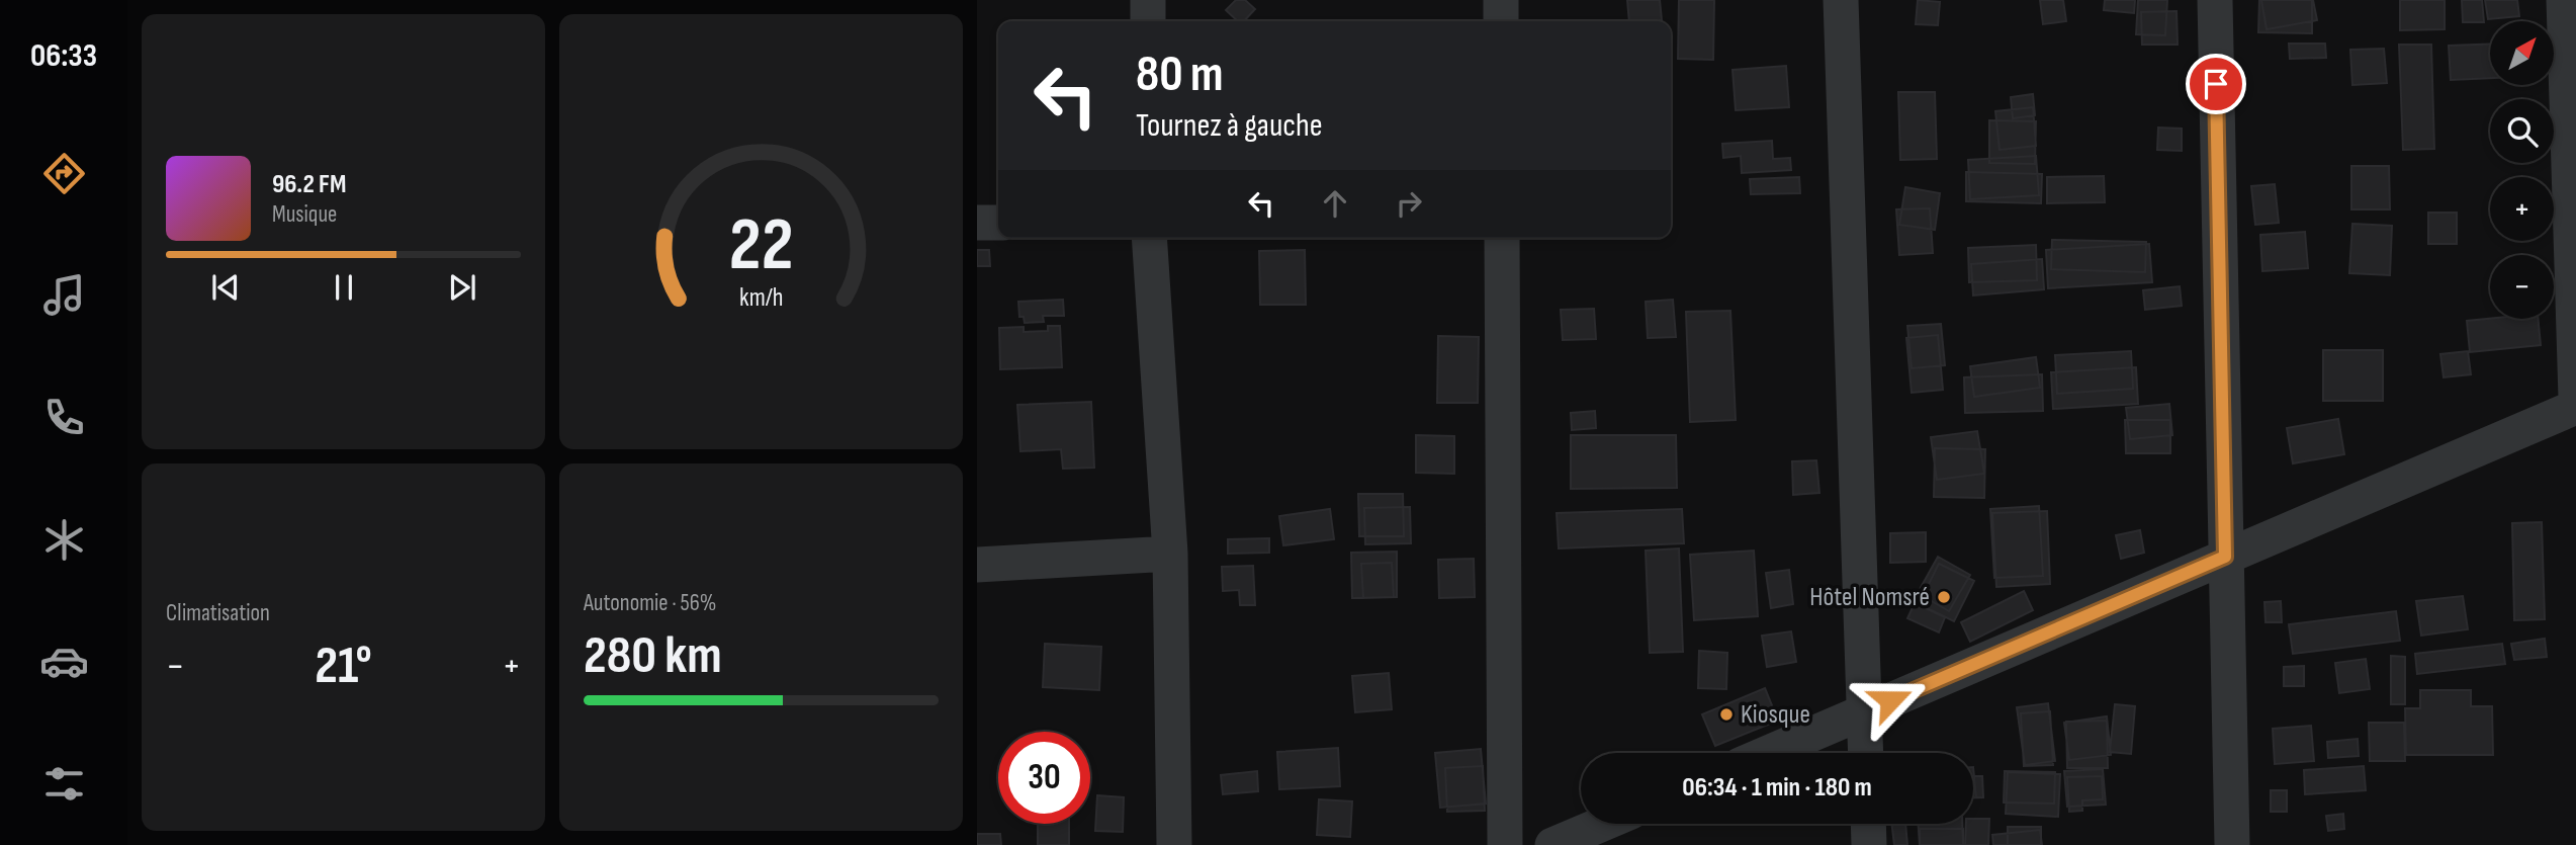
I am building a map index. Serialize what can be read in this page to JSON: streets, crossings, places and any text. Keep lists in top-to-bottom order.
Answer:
{
  "places": ["Hôtel Nomsré", "Kiosque"],
  "north": "top right",
  "page": {
    "tabs": "06:33",
    "map_buttons": ["+", "−"],
    "turn": ["80 m", "Tournez à gauche"],
    "song": ["96.2 FM", "Musique"],
    "tile": [
      "Climatisation",
      ["Autonomie · 56%", "280 km"]
    ],
    "heat": ["−", "21°", "+"],
    "limit": "30",
    "trip": "06:34 · 1 min · 180 m",
    "gauge": ["22", "km/h"]
  }
}
